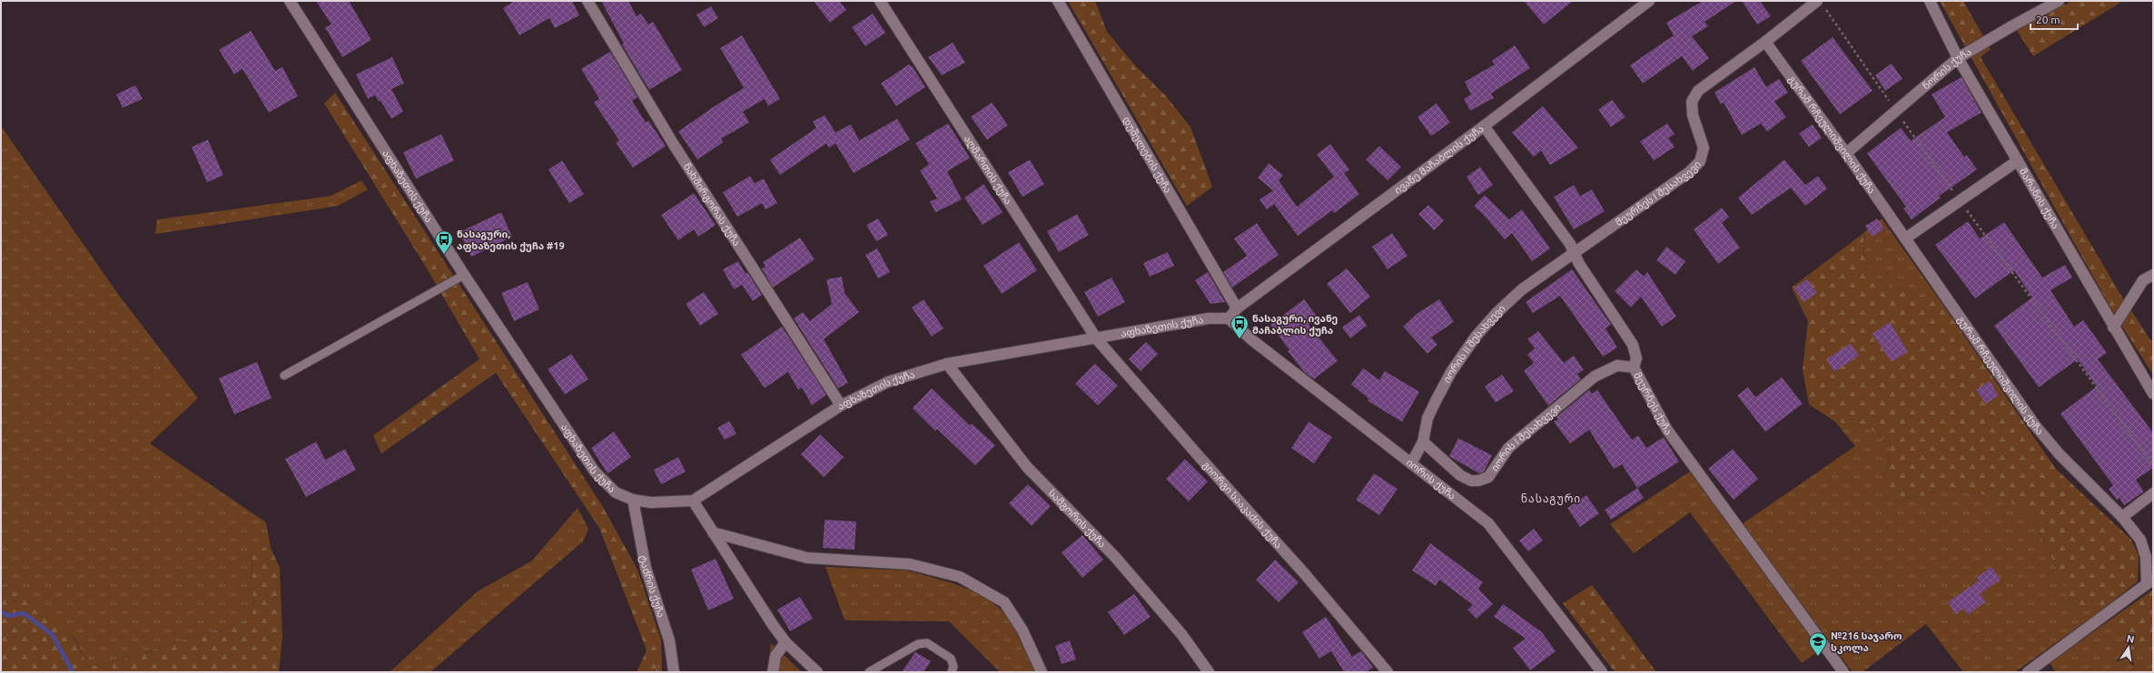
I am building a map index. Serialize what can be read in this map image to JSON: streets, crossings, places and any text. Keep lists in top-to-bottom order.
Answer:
{
  "streets": {
    "street": [
      "ნორის ქუჩა",
      "გურამ რჩეულიშვილის ქუჩა",
      "დუშელების ქუჩა",
      "ივანე მაჩაბლის ქუჩა",
      "აღმართის ქუჩა",
      "აფხაზეთის ქუჩა",
      "მეურნეს I შესახვევი",
      "მარანის ქუჩა",
      "ნახშირგორას ქუჩა",
      "იორის II შესახვევი",
      "მეურნეს ქუჩა",
      "იორის I შესახვევი",
      "იორის ქუჩა",
      "გიორგი სააკაძის ქუჩა",
      "სამგორის ქუჩა",
      "ტაძრის ქუჩა"
    ]
  },
  "crossings": [
    ["ნორის ქუჩა", "გურამ რჩეულიშვილის ქუჩა"],
    ["ნორის ქუჩა", "მარანის ქუჩა"],
    ["გურამ რჩეულიშვილის ქუჩა", "მეურნეს I შესახვევი"],
    ["დუშელების ქუჩა", "ივანე მაჩაბლის ქუჩა"],
    ["ივანე მაჩაბლის ქუჩა", "აფხაზეთის ქუჩა"],
    ["ივანე მაჩაბლის ქუჩა", "მეურნეს ქუჩა"],
    ["ივანე მაჩაბლის ქუჩა", "იორის ქუჩა"],
    ["აღმართის ქუჩა", "აფხაზეთის ქუჩა"],
    ["აღმართის ქუჩა", "გიორგი სააკაძის ქუჩა"],
    ["აფხაზეთის ქუჩა", "ნახშირგორას ქუჩა"],
    ["აფხაზეთის ქუჩა", "იორის ქუჩა"],
    ["აფხაზეთის ქუჩა", "გიორგი სააკაძის ქუჩა"],
    ["აფხაზეთის ქუჩა", "სამგორის ქუჩა"],
    ["აფხაზეთის ქუჩა", "ტაძრის ქუჩა"],
    ["მეურნეს I შესახვევი", "იორის II შესახვევი"],
    ["მეურნეს I შესახვევი", "მეურნეს ქუჩა"],
    ["იორის II შესახვევი", "მეურნეს ქუჩა"],
    ["იორის II შესახვევი", "იორის I შესახვევი"],
    ["იორის II შესახვევი", "იორის ქუჩა"],
    ["მეურნეს ქუჩა", "იორის I შესახვევი"]
  ],
  "districts": ["ნასაგური"],
  "places": {
    "bus stop": ["ნასაგური, აფხაზეთის ქუჩა #19", "ნასაგური, ივანე მაჩაბლის ქუჩა"],
    "school or university": ["№216 საჯარო სკოლა"]
  },
  "scale_bar": "20 m",
  "north": "top"
}
